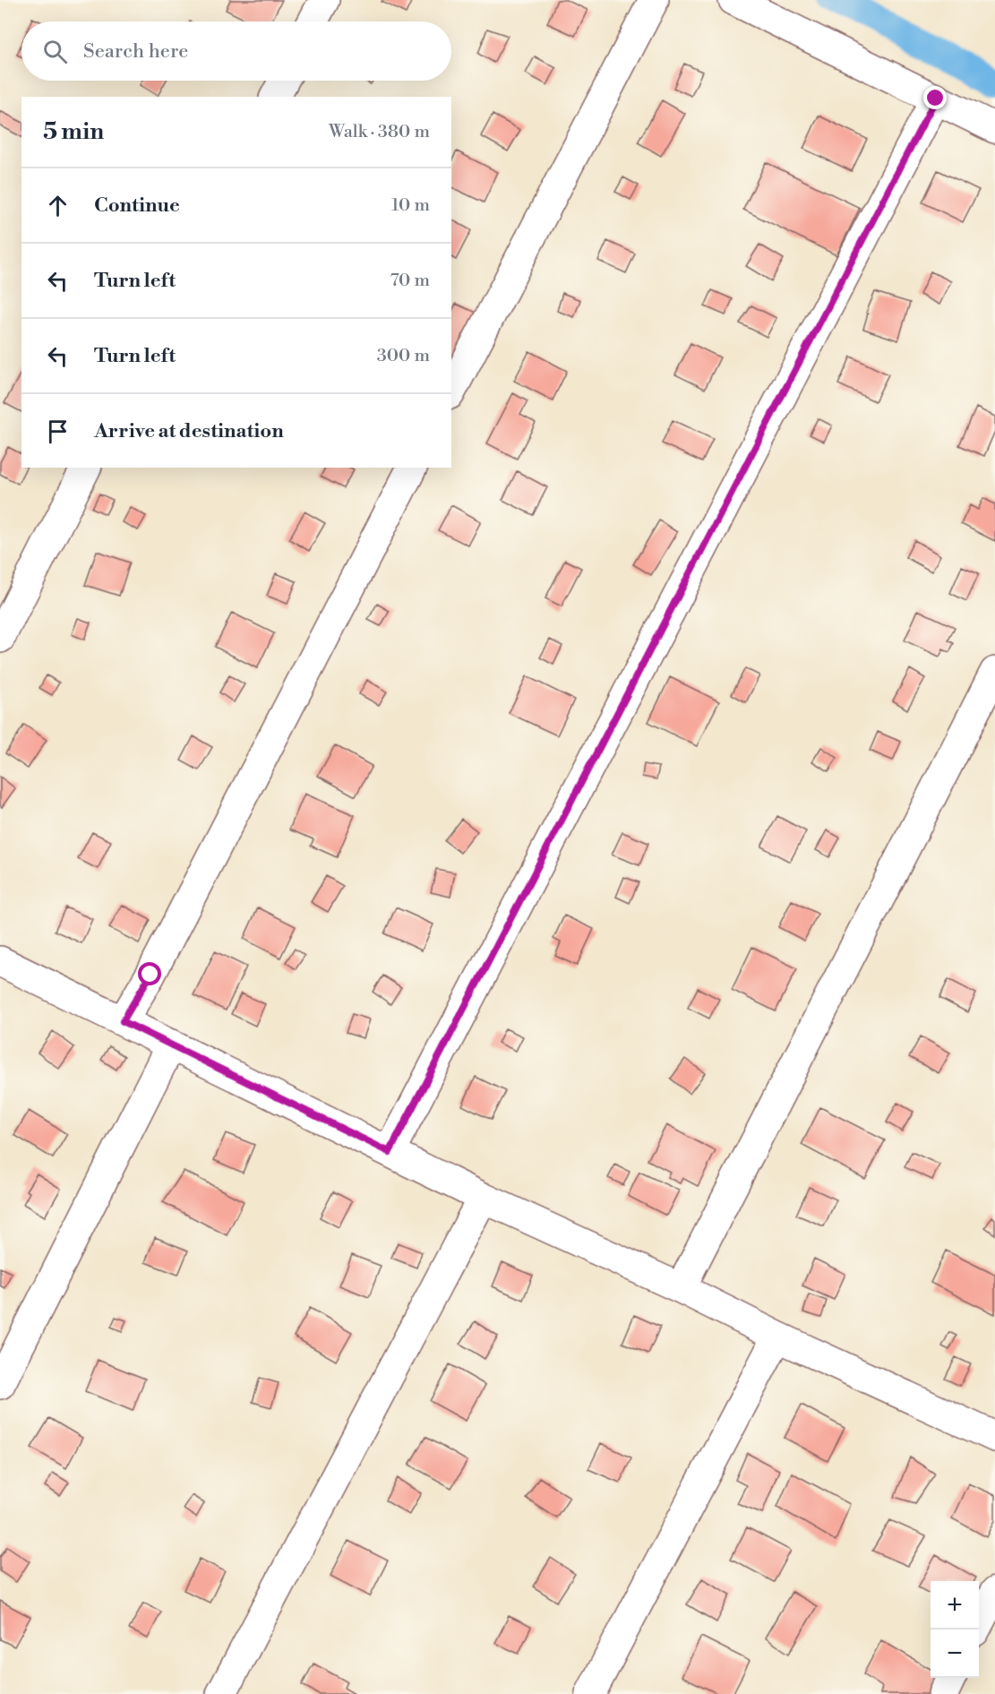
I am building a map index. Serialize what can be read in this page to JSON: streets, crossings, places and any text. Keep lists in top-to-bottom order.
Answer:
{
  "page": {
    "search": "Search here",
    "heading": ["5 min", "Walk · 380 m"],
    "list": [
      ["Continue", "10 m"],
      ["Turn left", "70 m"],
      ["Turn left", "300 m"],
      "Arrive at destination"
    ],
    "map_buttons": ["+", "−"]
  }
}
